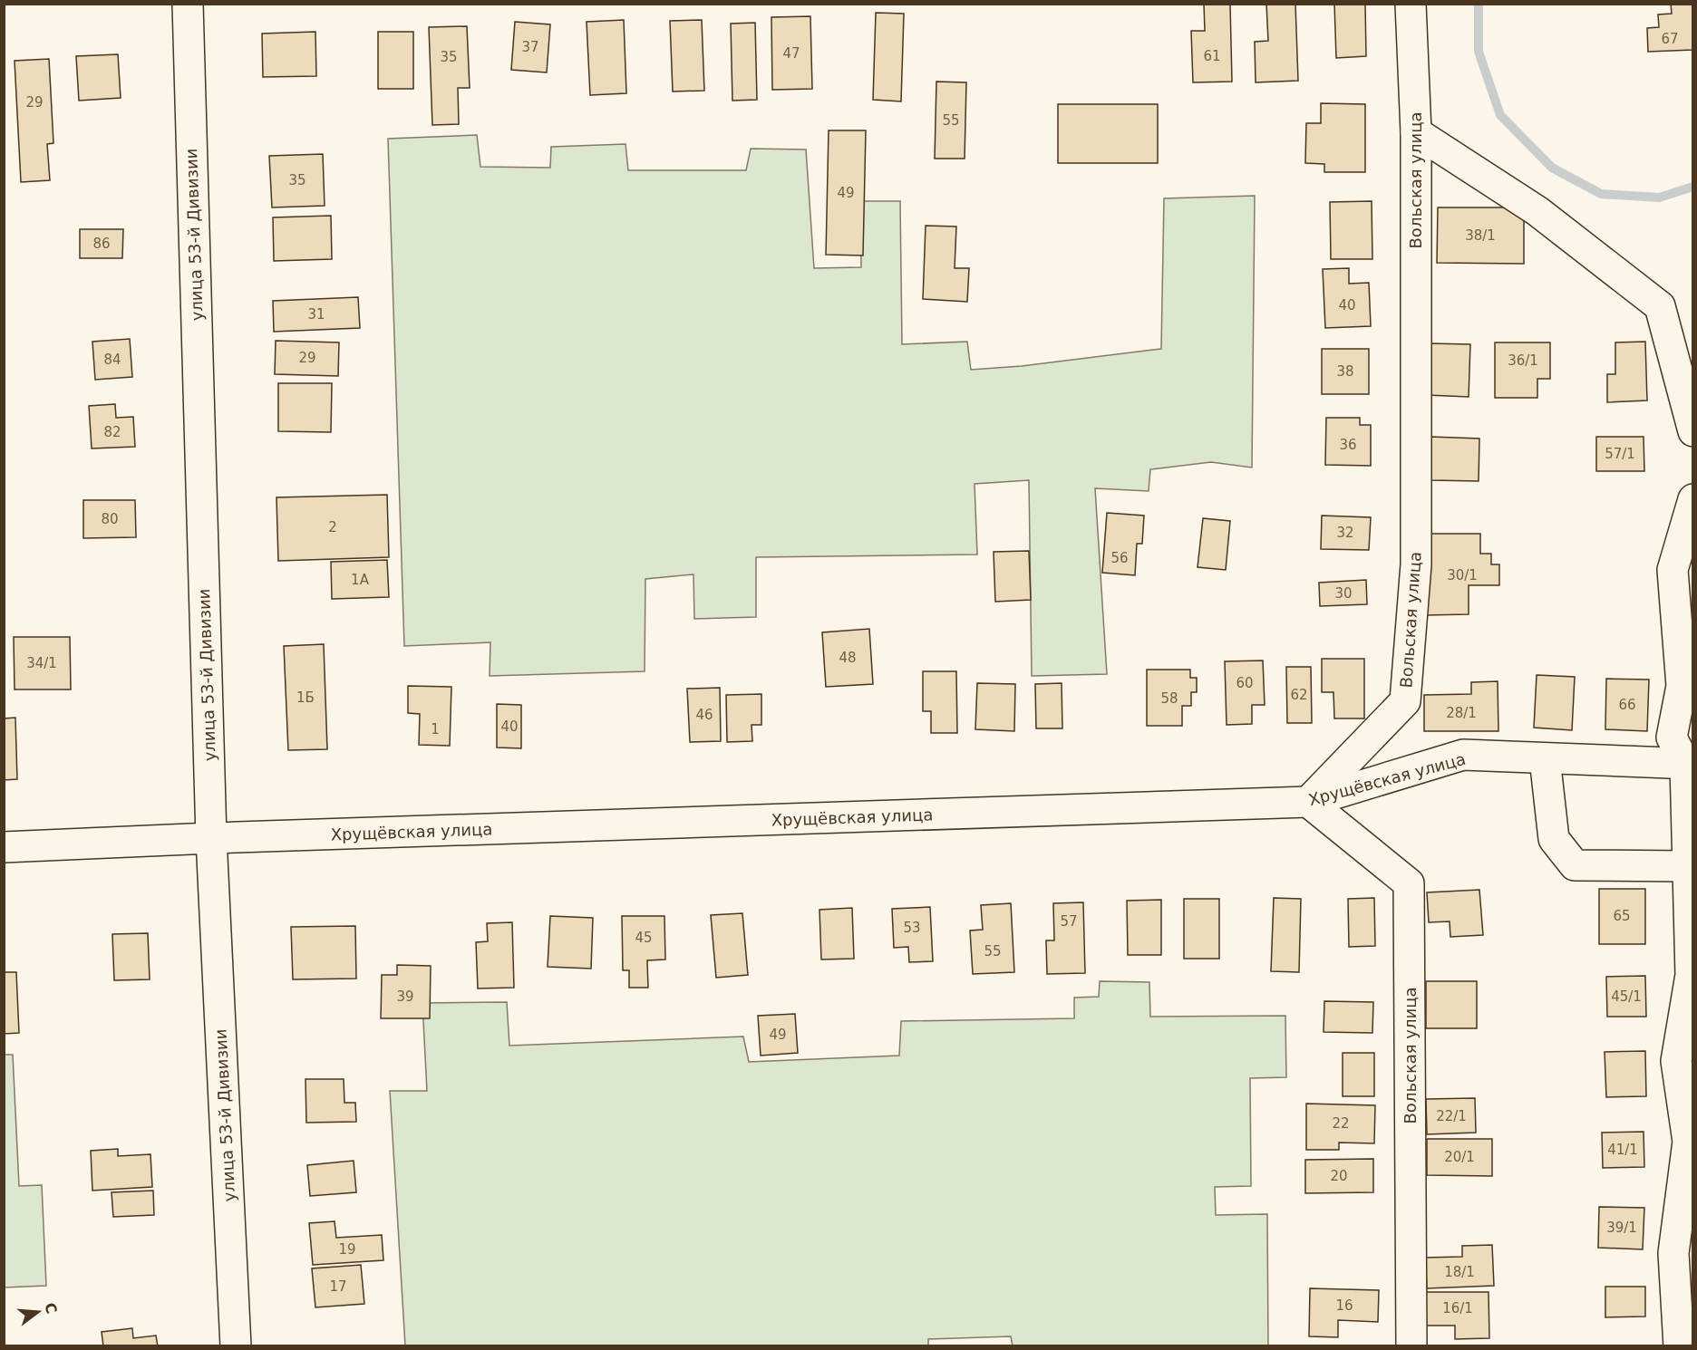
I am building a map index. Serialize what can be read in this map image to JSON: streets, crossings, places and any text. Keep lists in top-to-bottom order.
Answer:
{
  "streets": {
    "street": ["Вольская улица", "улица 53-й Дивизии", "Хрущёвская улица"]
  },
  "crossings": [
    ["Вольская улица", "Хрущёвская улица"],
    ["улица 53-й Дивизии", "Хрущёвская улица"]
  ],
  "house_numbers": [
    "67",
    "37",
    "47",
    "61",
    "35",
    "29",
    "55",
    "35",
    "49",
    "38/1",
    "86",
    "40",
    "31",
    "29",
    "84",
    "36/1",
    "38",
    "82",
    "36",
    "57/1",
    "80",
    "2",
    "32",
    "56",
    "30/1",
    "1А",
    "30",
    "48",
    "34/1",
    "60",
    "62",
    "1Б",
    "58",
    "66",
    "28/1",
    "46",
    "40",
    "1",
    "65",
    "57",
    "53",
    "45",
    "55",
    "39",
    "45/1",
    "49",
    "22/1",
    "22",
    "41/1",
    "20/1",
    "20",
    "39/1",
    "19",
    "18/1",
    "17",
    "16",
    "16/1"
  ],
  "north": "right"
}
